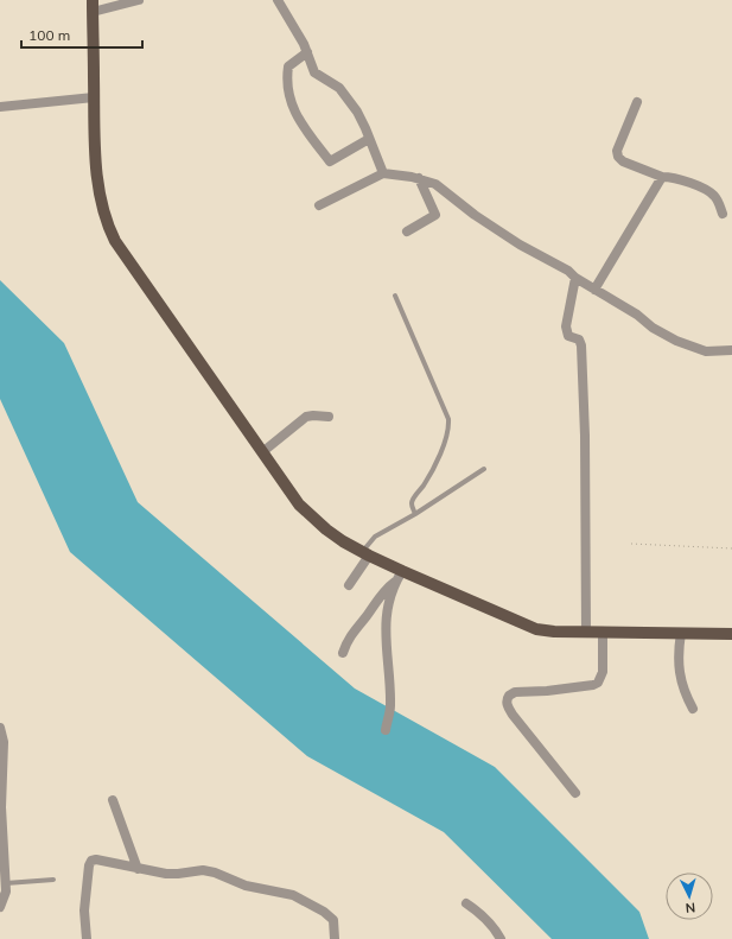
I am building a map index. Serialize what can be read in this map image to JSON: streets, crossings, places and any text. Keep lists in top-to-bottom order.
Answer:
{
  "scale_bar": "100 m",
  "north": "bottom"
}
